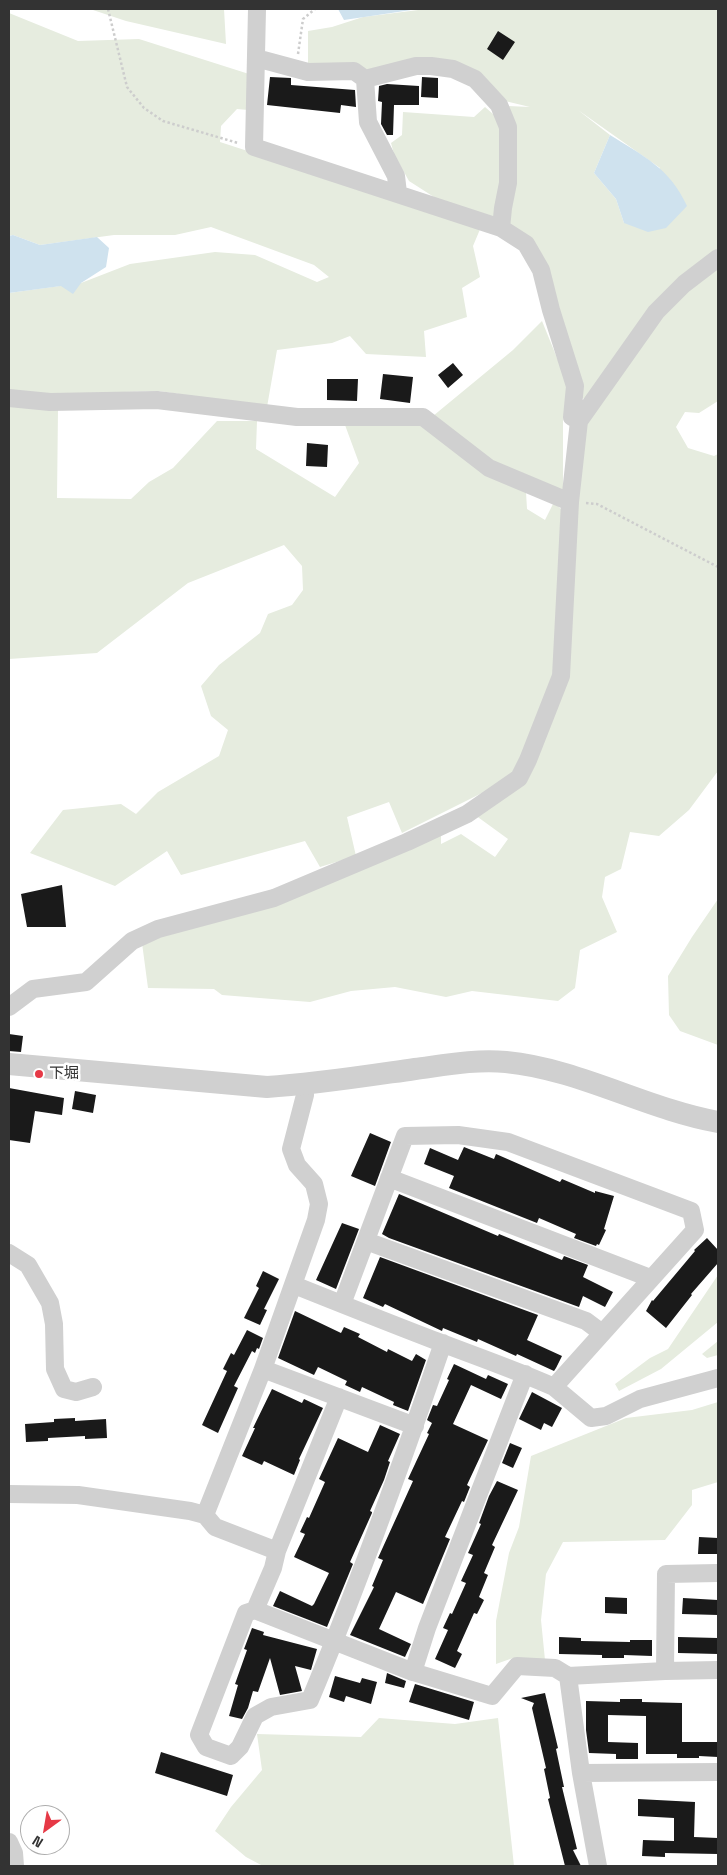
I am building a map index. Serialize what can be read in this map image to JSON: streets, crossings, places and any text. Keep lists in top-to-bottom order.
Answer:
{
  "places": ["下堀"],
  "north": "bottom left"
}
